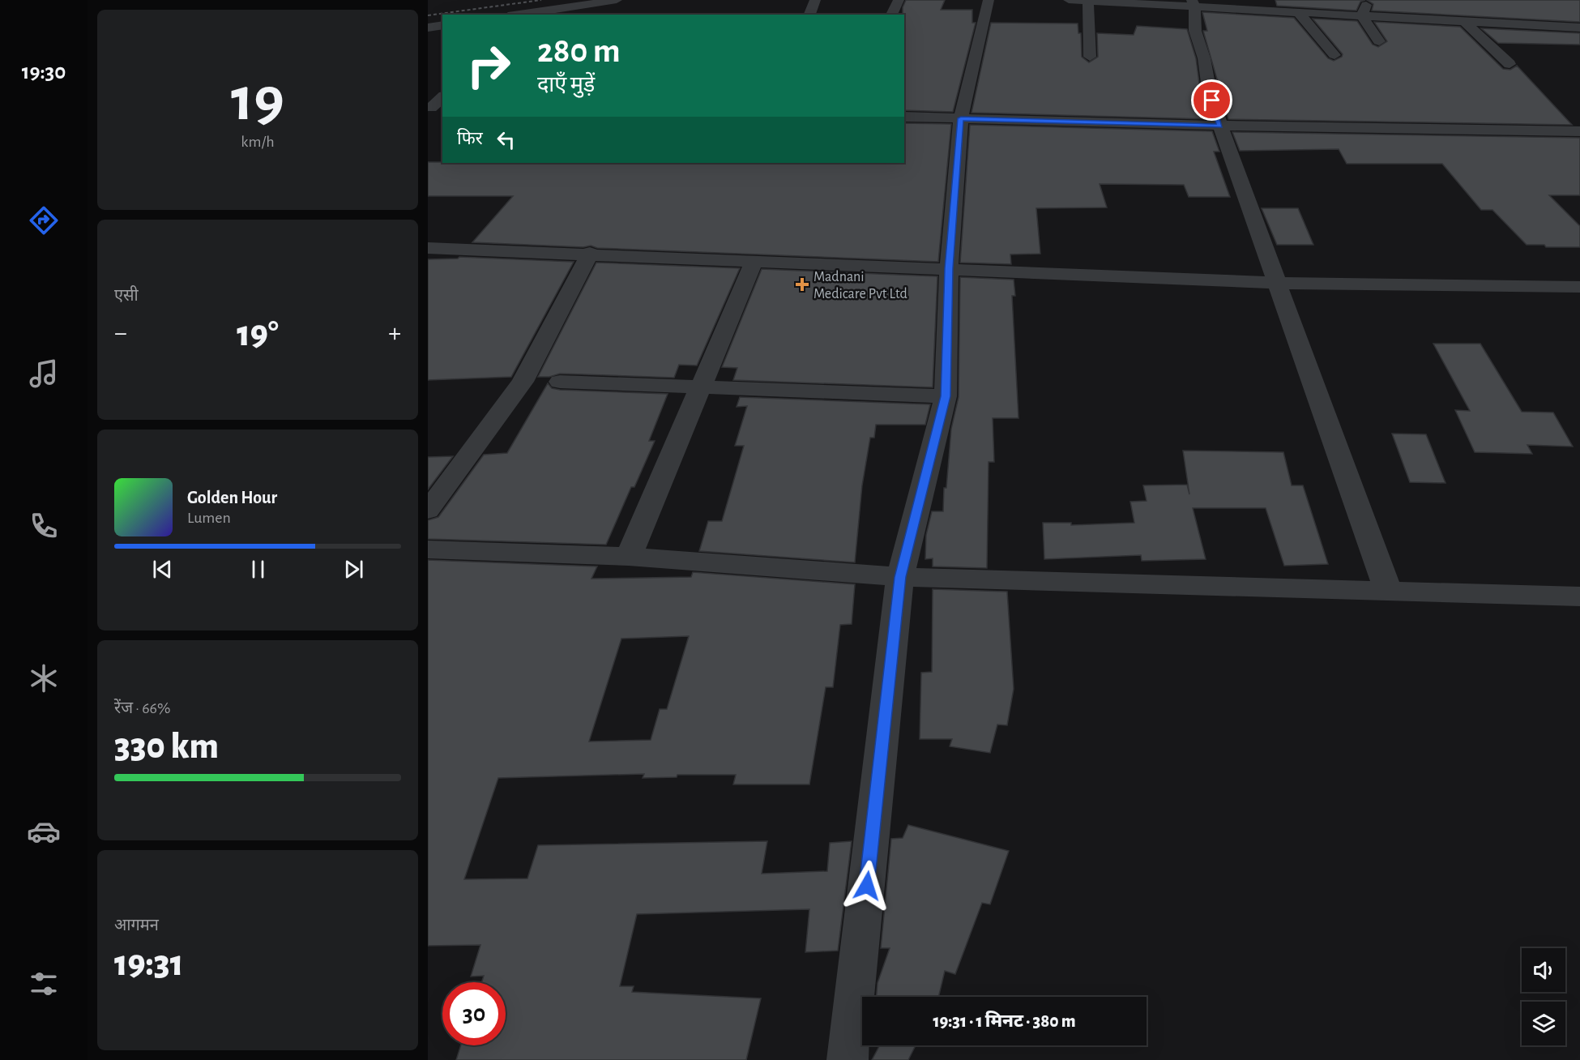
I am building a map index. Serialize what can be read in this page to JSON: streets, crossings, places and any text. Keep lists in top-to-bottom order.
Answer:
{
  "places": {
    "health": ["Madnani Medicare Pvt Ltd"]
  },
  "page": {
    "tabs": "19:30",
    "tile": [
      ["19", "km/h"],
      "एसी",
      ["रेंज · 66%", "330 km"],
      ["आगमन", "19:31"]
    ],
    "turn": ["280 m", "दाएँ मुड़ें"],
    "then": "फिर",
    "heat": ["−", "19°", "+"],
    "song": ["Golden Hour", "Lumen"],
    "limit": "30",
    "trip": "19:31 · 1 मिनट · 380 m"
  }
}
